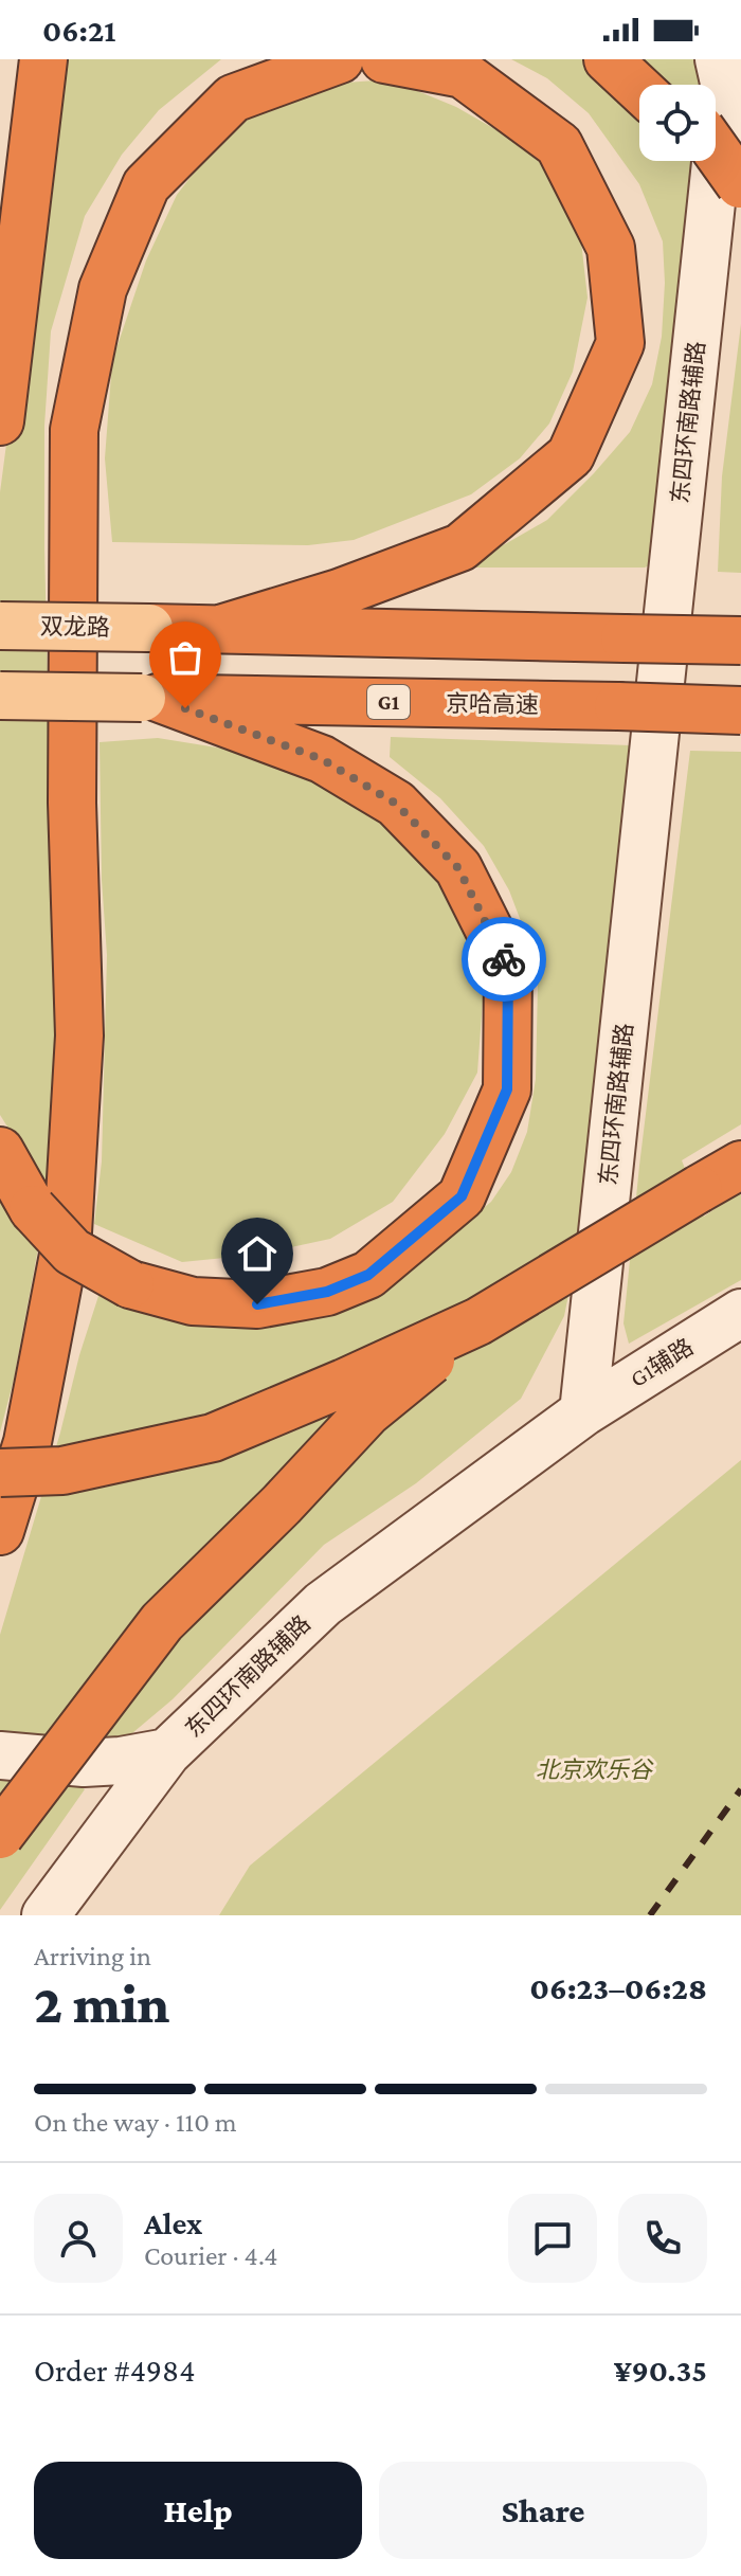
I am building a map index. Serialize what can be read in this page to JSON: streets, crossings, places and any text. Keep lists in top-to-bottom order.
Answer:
{
  "streets": {
    "highway": ["G1", "京哈高速"],
    "main road": ["东四环南路辅路", "双龙路", "G1辅路"]
  },
  "crossings": [
    ["东四环南路辅路", "G1辅路"]
  ],
  "parks": ["北京欢乐谷"],
  "page": {
    "status": "06:21",
    "heading": ["2 min", "Arriving in", "06:23–06:28"],
    "panel": [
      "Alex",
      "Courier · 4.4",
      "Order #4984",
      "¥90.35"
    ],
    "bar": "On the way · 110 m",
    "buttons": ["Help", "Share"]
  }
}
